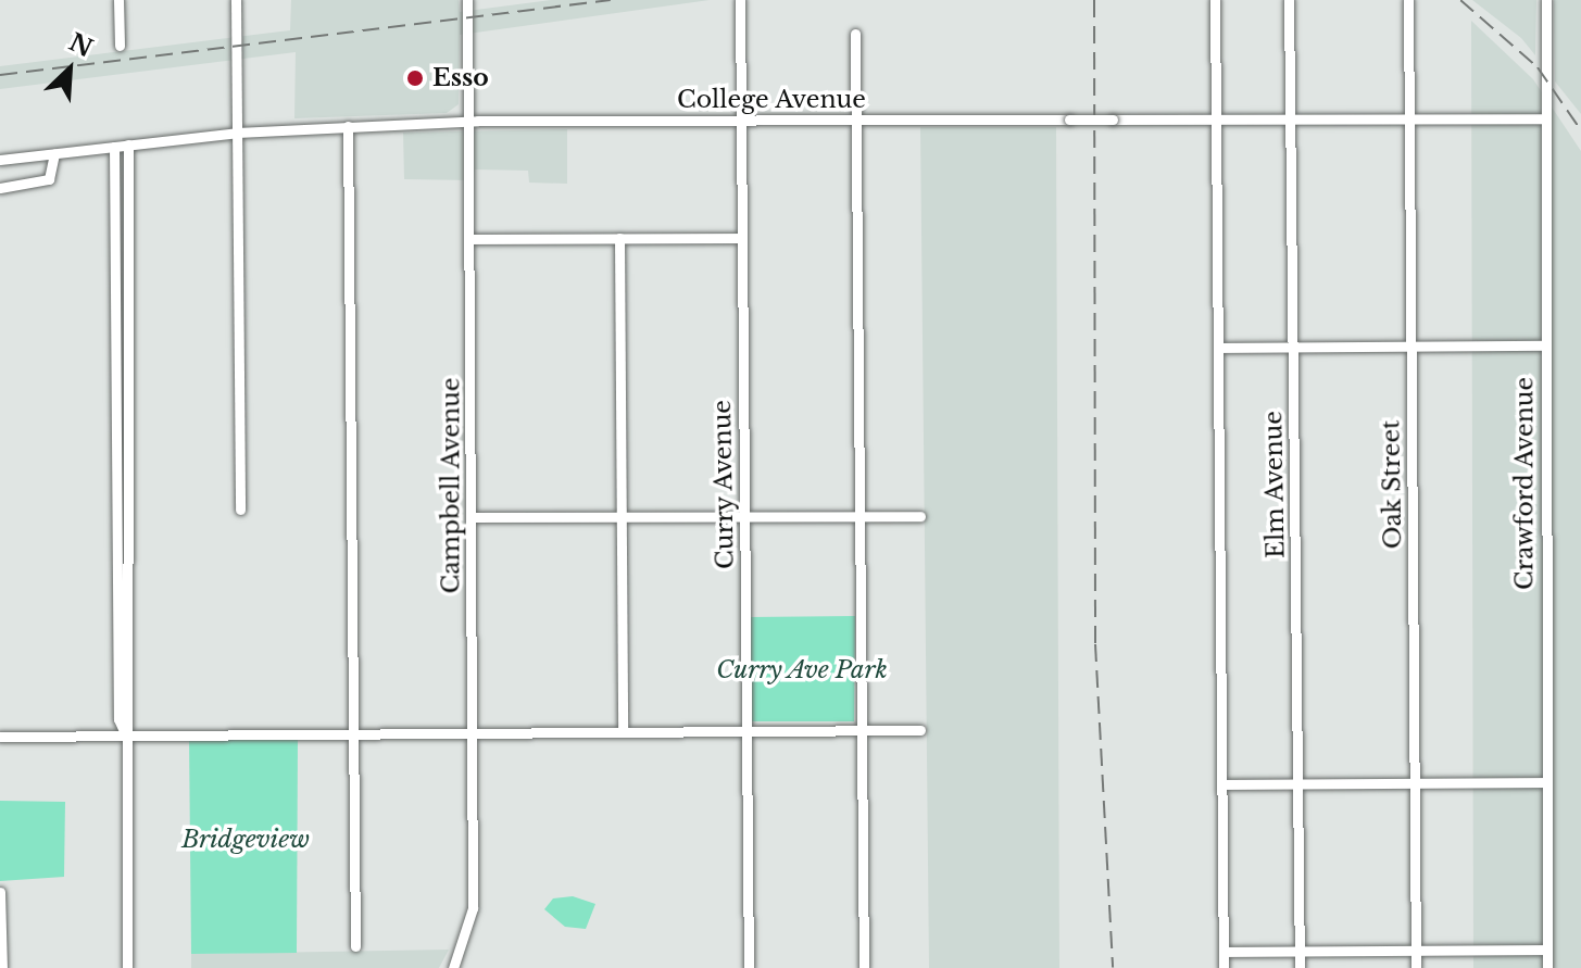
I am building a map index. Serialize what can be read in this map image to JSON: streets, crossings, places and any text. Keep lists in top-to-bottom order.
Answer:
{
  "streets": {
    "street": [
      "College Avenue",
      "Crawford Avenue",
      "Curry Avenue",
      "Elm Avenue",
      "Oak Street",
      "Campbell Avenue"
    ]
  },
  "crossings": [
    ["College Avenue", "Crawford Avenue"],
    ["College Avenue", "Curry Avenue"],
    ["College Avenue", "Elm Avenue"],
    ["College Avenue", "Oak Street"],
    ["College Avenue", "Campbell Avenue"]
  ],
  "parks": ["Curry Ave Park", "Bridgeview"],
  "places": ["Esso"],
  "north": "top right"
}
